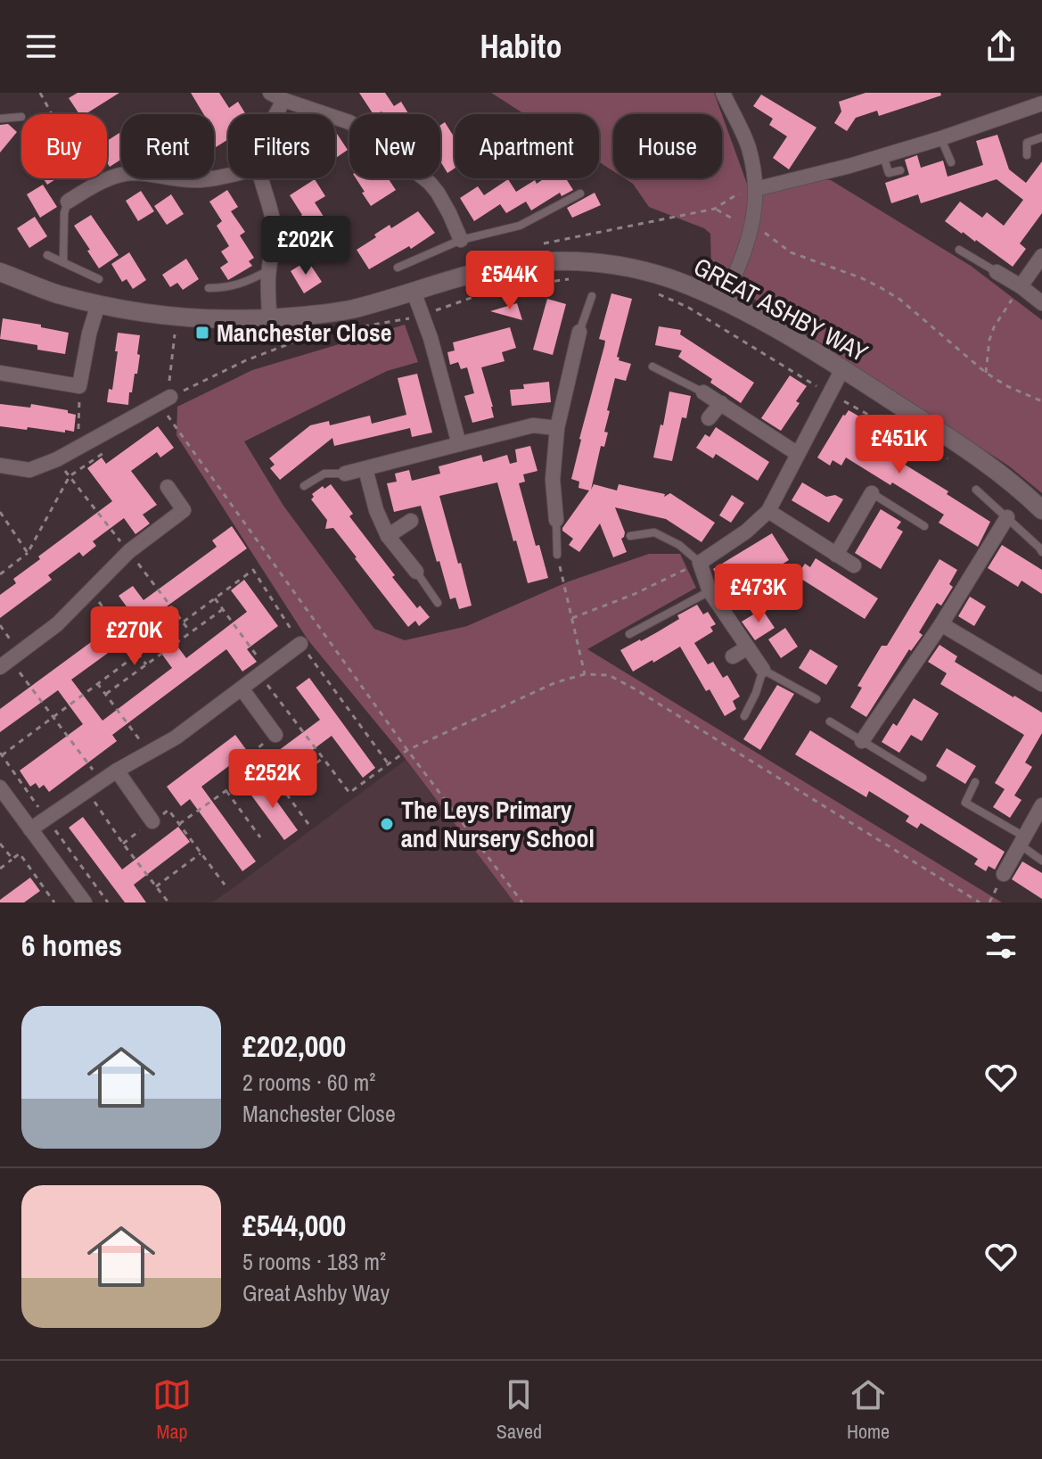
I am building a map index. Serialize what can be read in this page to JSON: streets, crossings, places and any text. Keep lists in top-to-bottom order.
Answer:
{
  "streets": {
    "street": ["GREAT ASHBY WAY"]
  },
  "places": {
    "transit": ["Manchester Close"],
    "other": ["The Leys Primary and Nursery School"]
  },
  "page": {
    "header": "Habito",
    "chip": [
      "Buy",
      "Rent",
      "Filters",
      "New",
      "Apartment",
      "House"
    ],
    "price": [
      "£202K",
      "£544K",
      "£451K",
      "£473K",
      "£270K",
      "£252K"
    ],
    "heading": "6 homes",
    "list": [
      {
        "name": "£202,000",
        "note": "2 rooms · 60 m² · Manchester Close"
      },
      {
        "name": "£544,000",
        "note": "5 rooms · 183 m² · Great Ashby Way"
      }
    ],
    "tabs": ["Map", "Saved", "Home"]
  }
}
